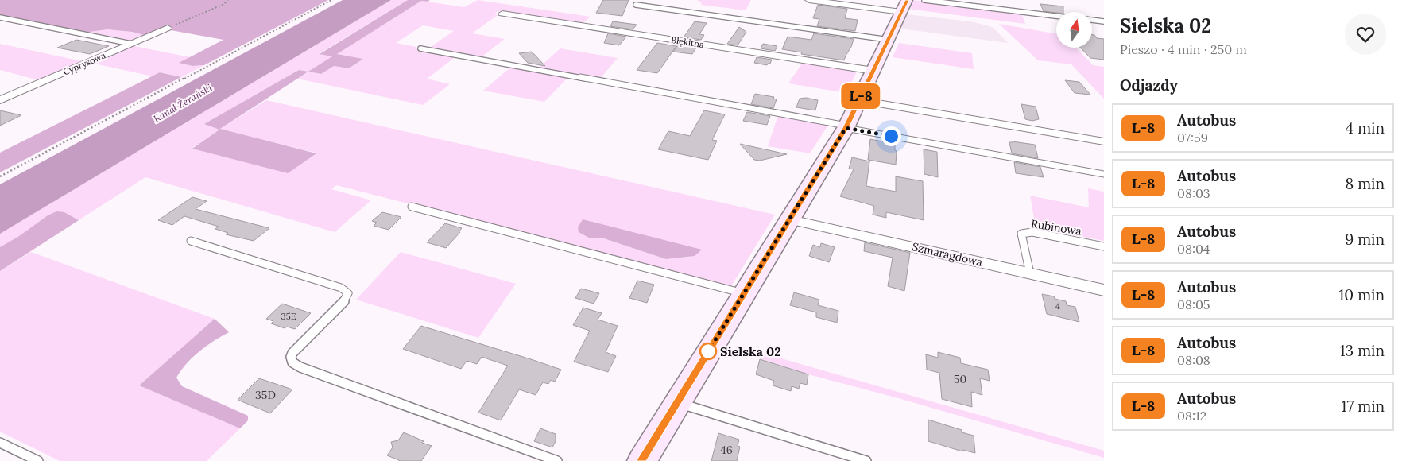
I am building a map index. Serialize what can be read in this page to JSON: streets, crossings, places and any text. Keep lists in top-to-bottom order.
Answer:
{
  "streets": {
    "street": ["Błękitna", "Cyprysowa", "Szmaragdowa"],
    "lane": ["Rubinowa"]
  },
  "crossings": [
    ["Rubinowa", "Szmaragdowa"]
  ],
  "water": ["Kanał Żerański"],
  "places": ["Sielska 02"],
  "lines": ["bus line L-8"],
  "house_numbers": [
    "4",
    "35E",
    "50",
    "35D",
    "46"
  ],
  "north": "top",
  "page": {
    "on_map": "L-8",
    "heading": [
      ["Sielska 02", "Pieszo · 4 min · 250 m"],
      "Odjazdy"
    ],
    "list": [
      {
        "mark": "L-8",
        "name": "Autobus",
        "note": "07:59",
        "value": "4 min"
      },
      {
        "mark": "L-8",
        "name": "Autobus",
        "note": "08:03",
        "value": "8 min"
      },
      {
        "mark": "L-8",
        "name": "Autobus",
        "note": "08:04",
        "value": "9 min"
      },
      {
        "mark": "L-8",
        "name": "Autobus",
        "note": "08:05",
        "value": "10 min"
      },
      {
        "mark": "L-8",
        "name": "Autobus",
        "note": "08:08",
        "value": "13 min"
      },
      {
        "mark": "L-8",
        "name": "Autobus",
        "note": "08:12",
        "value": "17 min"
      }
    ]
  }
}
